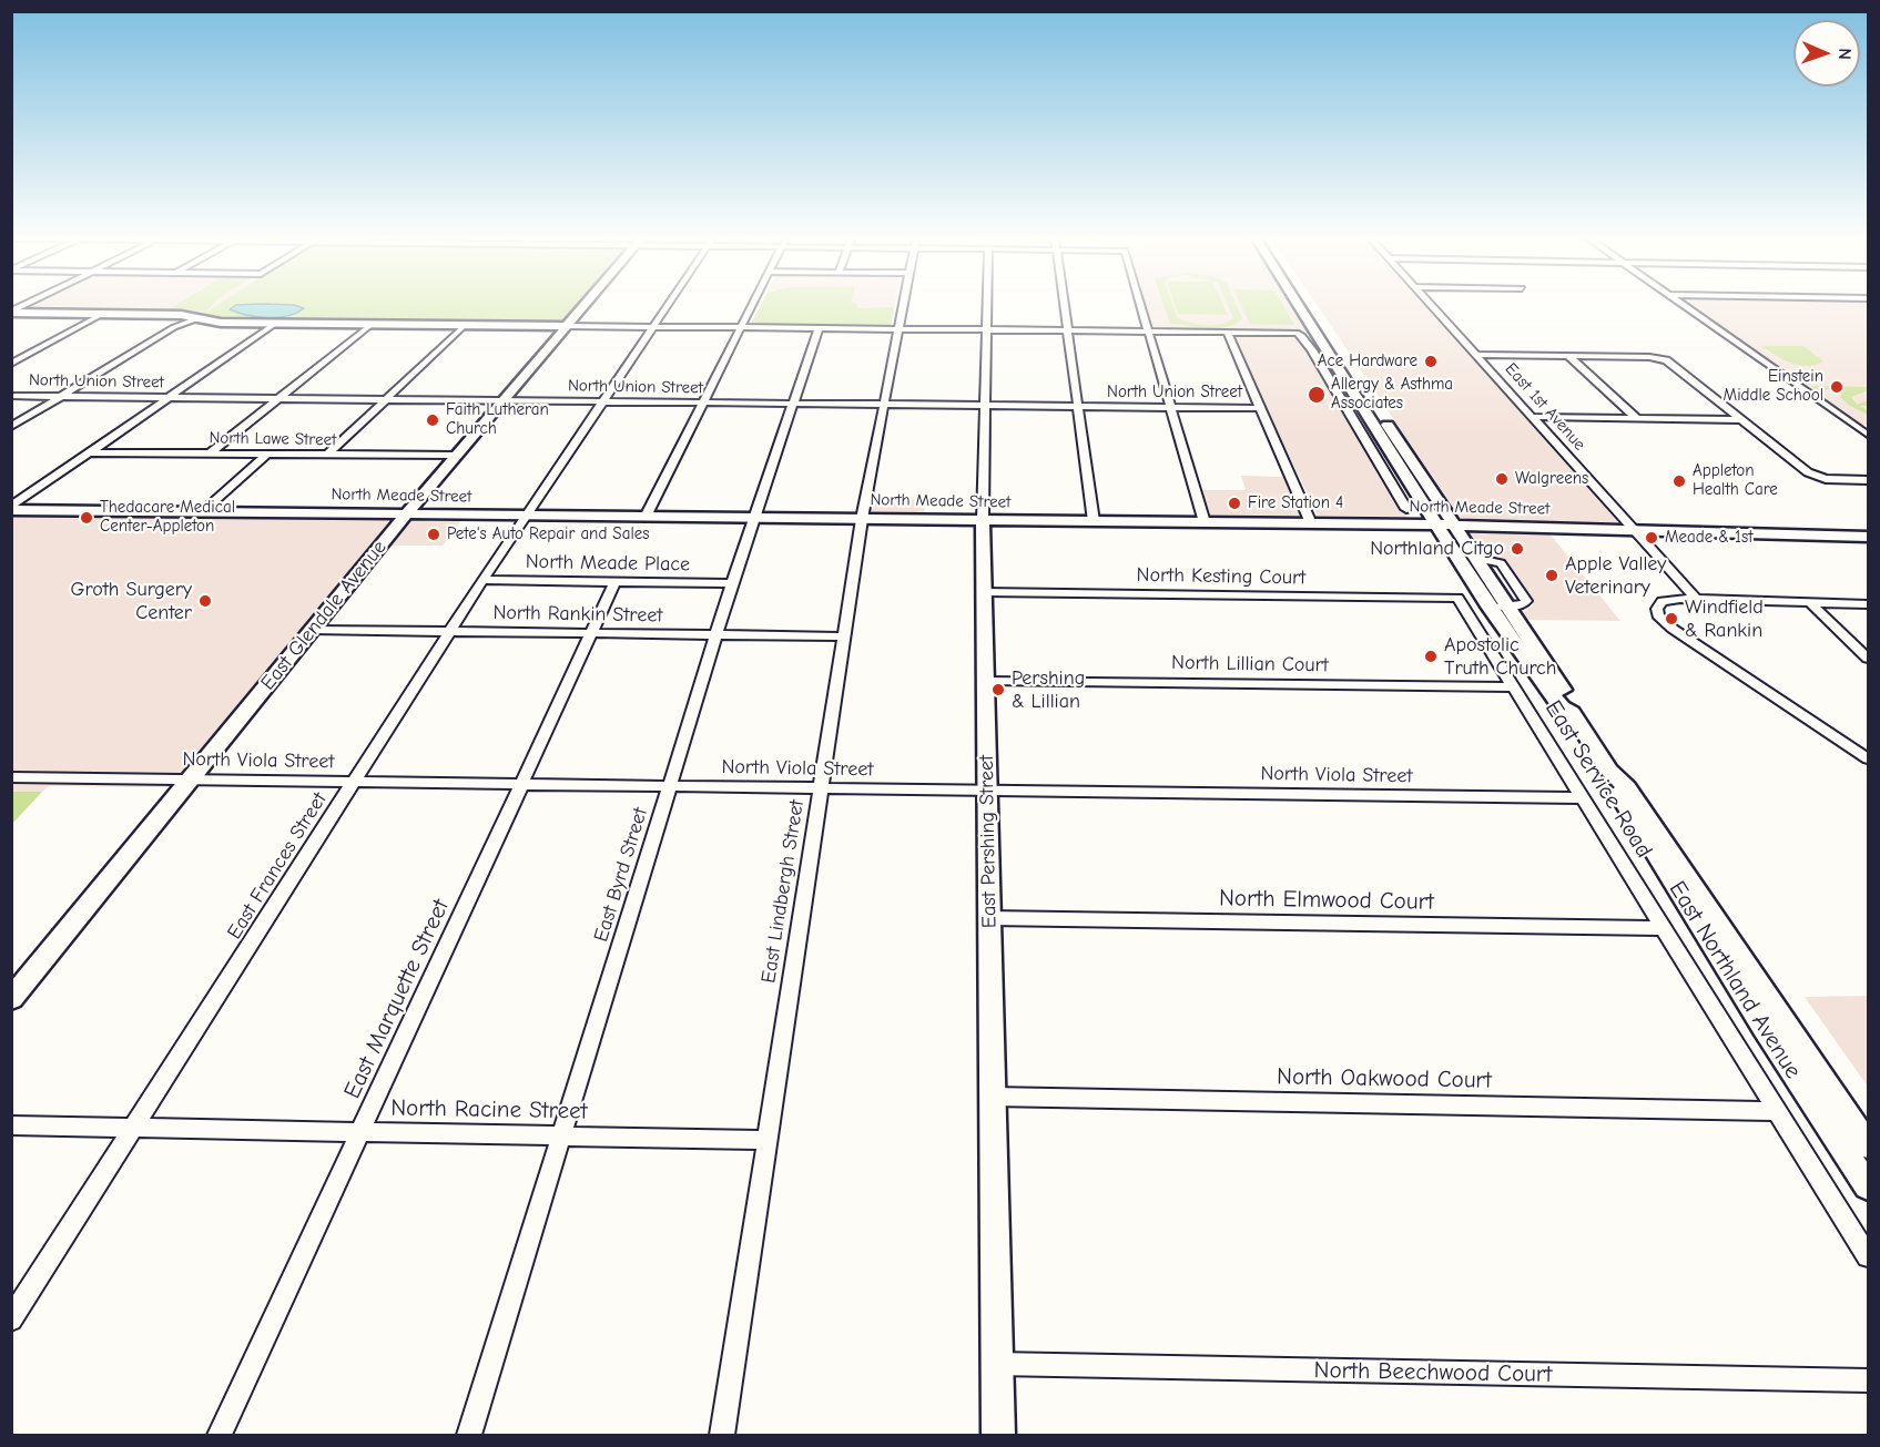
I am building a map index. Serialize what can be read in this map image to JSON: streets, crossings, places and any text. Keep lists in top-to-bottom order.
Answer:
{
  "streets": {
    "main road": [
      "North Meade Street",
      "East Glendale Avenue",
      "East Pershing Street",
      "East Northland Avenue"
    ],
    "street": [
      "North Union Street",
      "East 1st Avenue",
      "North Lawe Street",
      "North Meade Place",
      "North Kesting Court",
      "North Rankin Street",
      "North Lillian Court",
      "North Viola Street",
      "East Service Road",
      "East Frances Street",
      "East Byrd Street",
      "East Lindbergh Street",
      "North Elmwood Court",
      "East Marquette Street",
      "North Oakwood Court",
      "North Racine Street",
      "North Beechwood Court"
    ]
  },
  "crossings": [
    ["North Union Street", "East Glendale Avenue"],
    ["North Union Street", "East Pershing Street"],
    ["North Union Street", "East Frances Street"],
    ["North Union Street", "East Byrd Street"],
    ["North Union Street", "East Lindbergh Street"],
    ["East 1st Avenue", "North Meade Street"],
    ["North Lawe Street", "East Glendale Avenue"],
    ["North Meade Street", "East Glendale Avenue"],
    ["North Meade Street", "East Pershing Street"],
    ["North Meade Street", "East Frances Street"],
    ["North Meade Street", "East Byrd Street"],
    ["North Meade Street", "East Lindbergh Street"],
    ["North Meade Street", "East Northland Avenue"],
    ["North Meade Place", "East Frances Street"],
    ["North Meade Place", "East Byrd Street"],
    ["North Meade Place", "East Marquette Street"],
    ["North Kesting Court", "East Service Road"],
    ["North Kesting Court", "East Pershing Street"],
    ["North Rankin Street", "East Glendale Avenue"],
    ["North Rankin Street", "East Frances Street"],
    ["North Rankin Street", "East Byrd Street"],
    ["North Rankin Street", "East Lindbergh Street"],
    ["North Rankin Street", "East Marquette Street"],
    ["East Glendale Avenue", "North Viola Street"],
    ["North Lillian Court", "East Service Road"],
    ["North Lillian Court", "East Pershing Street"],
    ["North Viola Street", "East Service Road"],
    ["North Viola Street", "East Pershing Street"],
    ["North Viola Street", "East Frances Street"],
    ["North Viola Street", "East Byrd Street"],
    ["North Viola Street", "East Lindbergh Street"],
    ["North Viola Street", "East Marquette Street"],
    ["East Service Road", "North Elmwood Court"],
    ["East Service Road", "North Oakwood Court"],
    ["East Pershing Street", "North Elmwood Court"],
    ["East Pershing Street", "North Oakwood Court"],
    ["East Pershing Street", "North Beechwood Court"],
    ["East Frances Street", "North Racine Street"],
    ["East Byrd Street", "North Racine Street"],
    ["East Lindbergh Street", "North Racine Street"],
    ["East Marquette Street", "North Racine Street"]
  ],
  "places": [
    "Ace Hardware",
    "Einstein Middle School",
    "Allergy & Asthma Associates",
    "Faith Lutheran Church",
    "Walgreens",
    "Appleton Health Care",
    "Fire Station 4",
    "Thedacare Medical Center-Appleton",
    "Pete's Auto Repair and Sales",
    "Meade & 1st",
    "Northland Citgo",
    "Apple Valley Veterinary",
    "Groth Surgery Center",
    "Windfield & Rankin",
    "Apostolic Truth Church",
    "Pershing & Lillian"
  ],
  "north": "right"
}
